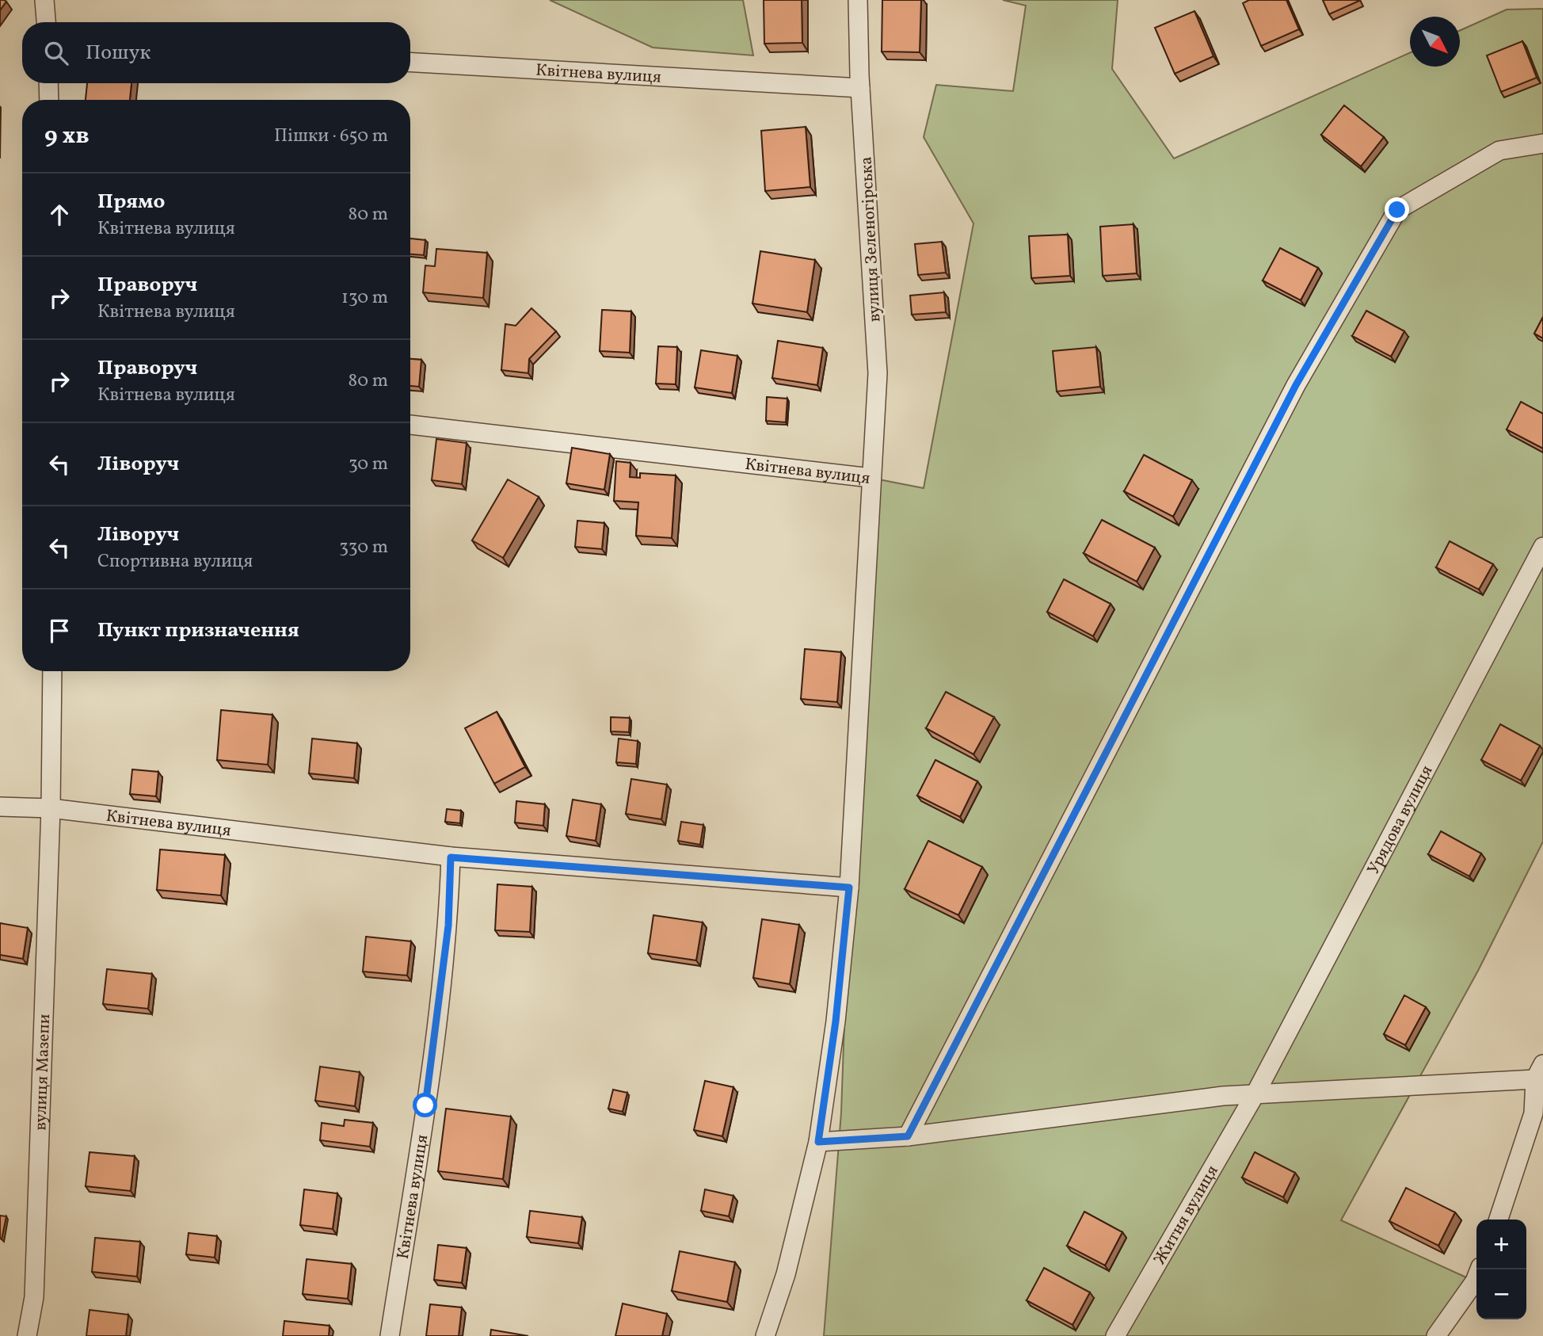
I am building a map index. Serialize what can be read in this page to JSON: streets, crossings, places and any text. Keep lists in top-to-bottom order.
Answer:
{
  "streets": {
    "street": [
      "Квітнева вулиця",
      "вулиця Зеленогірська",
      "Урядова вулиця",
      "вулиця Мазепи",
      "Житня вулиця"
    ]
  },
  "crossings": [
    ["Квітнева вулиця", "вулиця Зеленогірська"],
    ["Квітнева вулиця", "вулиця Мазепи"],
    ["Урядова вулиця", "Житня вулиця"]
  ],
  "north": "bottom right",
  "page": {
    "search": "Пошук",
    "heading": ["9 хв", "Пішки · 650 m"],
    "list": [
      ["Прямо", "Квітнева вулиця", "80 m"],
      ["Праворуч", "Квітнева вулиця", "130 m"],
      ["Праворуч", "Квітнева вулиця", "80 m"],
      ["Ліворуч", "30 m"],
      ["Ліворуч", "Спортивна вулиця", "330 m"],
      "Пункт призначення"
    ],
    "map_buttons": ["+", "−"]
  }
}
